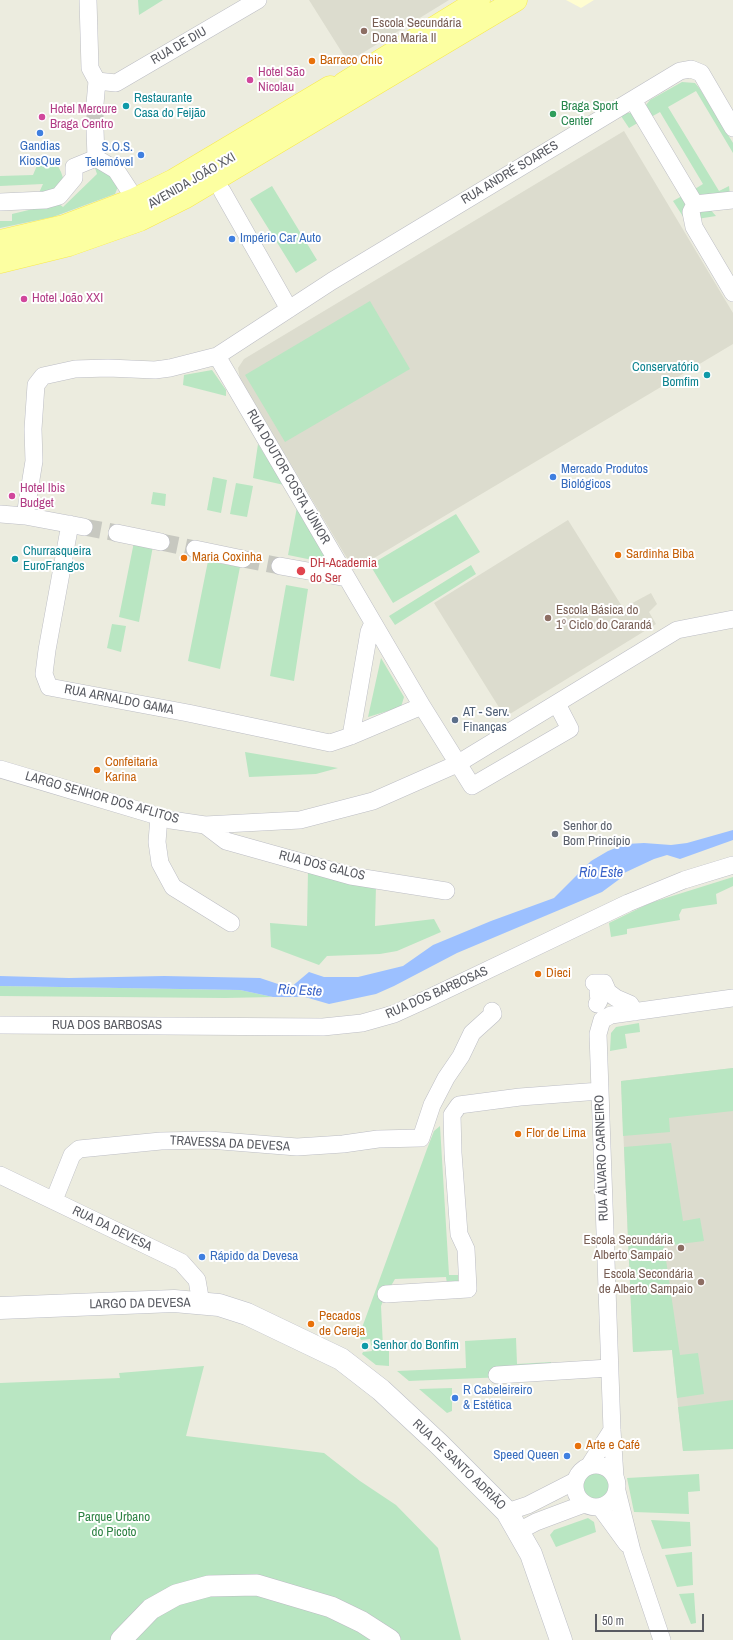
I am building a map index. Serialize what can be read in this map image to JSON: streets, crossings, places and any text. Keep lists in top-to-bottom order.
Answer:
{
  "streets": {
    "main road": ["AVENIDA JOÃO XXI", "LARGO DA DEVESA", "RUA DE SANTO ADRIÃO"],
    "street": [
      "RUA DE DIU",
      "RUA ANDRÉ SOARES",
      "RUA DOUTOR COSTA JÚNIOR",
      "RUA ARNALDO GAMA",
      "LARGO SENHOR DOS AFLITOS",
      "RUA DOS GALOS",
      "RUA DOS BARBOSAS",
      "TRAVESSA DA DEVESA",
      "RUA ÁLVARO CARNEIRO",
      "RUA DA DEVESA"
    ]
  },
  "crossings": [
    ["RUA ANDRÉ SOARES", "RUA DOUTOR COSTA JÚNIOR"],
    ["RUA ANDRÉ SOARES", "RUA ARNALDO GAMA"],
    ["LARGO SENHOR DOS AFLITOS", "RUA DOS GALOS"],
    ["TRAVESSA DA DEVESA", "RUA DA DEVESA"],
    ["RUA DA DEVESA", "LARGO DA DEVESA"],
    ["LARGO DA DEVESA", "RUA DE SANTO ADRIÃO"]
  ],
  "water": ["Rio Este"],
  "parks": ["Parque Urbano do Picoto"],
  "places": [
    "Escola Secundária Dona Maria II",
    "Barraco Chic",
    "Hotel São Nicolau",
    "Restaurante Casa do Feijão",
    "Braga Sport Center",
    "Hotel Mercure Braga Centro",
    "Gandias KiosQue",
    "S.O.S. Telemóvel",
    "Império Car Auto",
    "Hotel João XXI",
    "Conservatório Bomfim",
    "Mercado Produtos Biológicos",
    "Hotel Ibis Budget",
    "Sardinha Biba",
    "Maria Coxinha",
    "Churrasqueira EuroFrangos",
    "DH-Academia do Ser",
    "Escola Básica do 1º Ciclo do Carandá",
    "AT - Serv. Finanças",
    "Confeitaria Karina",
    "Senhor do Bom Princípio",
    "Dieci",
    "Flor de Lima",
    "Escola Secundária Alberto Sampaio",
    "Rápido da Devesa",
    "Escola Secondária de Alberto Sampaio",
    "Pecados de Cereja",
    "Senhor do Bonfim",
    "R Cabeleireiro & Estética",
    "Arte e Café",
    "Speed Queen"
  ],
  "scale_bar": "50 m"
}
